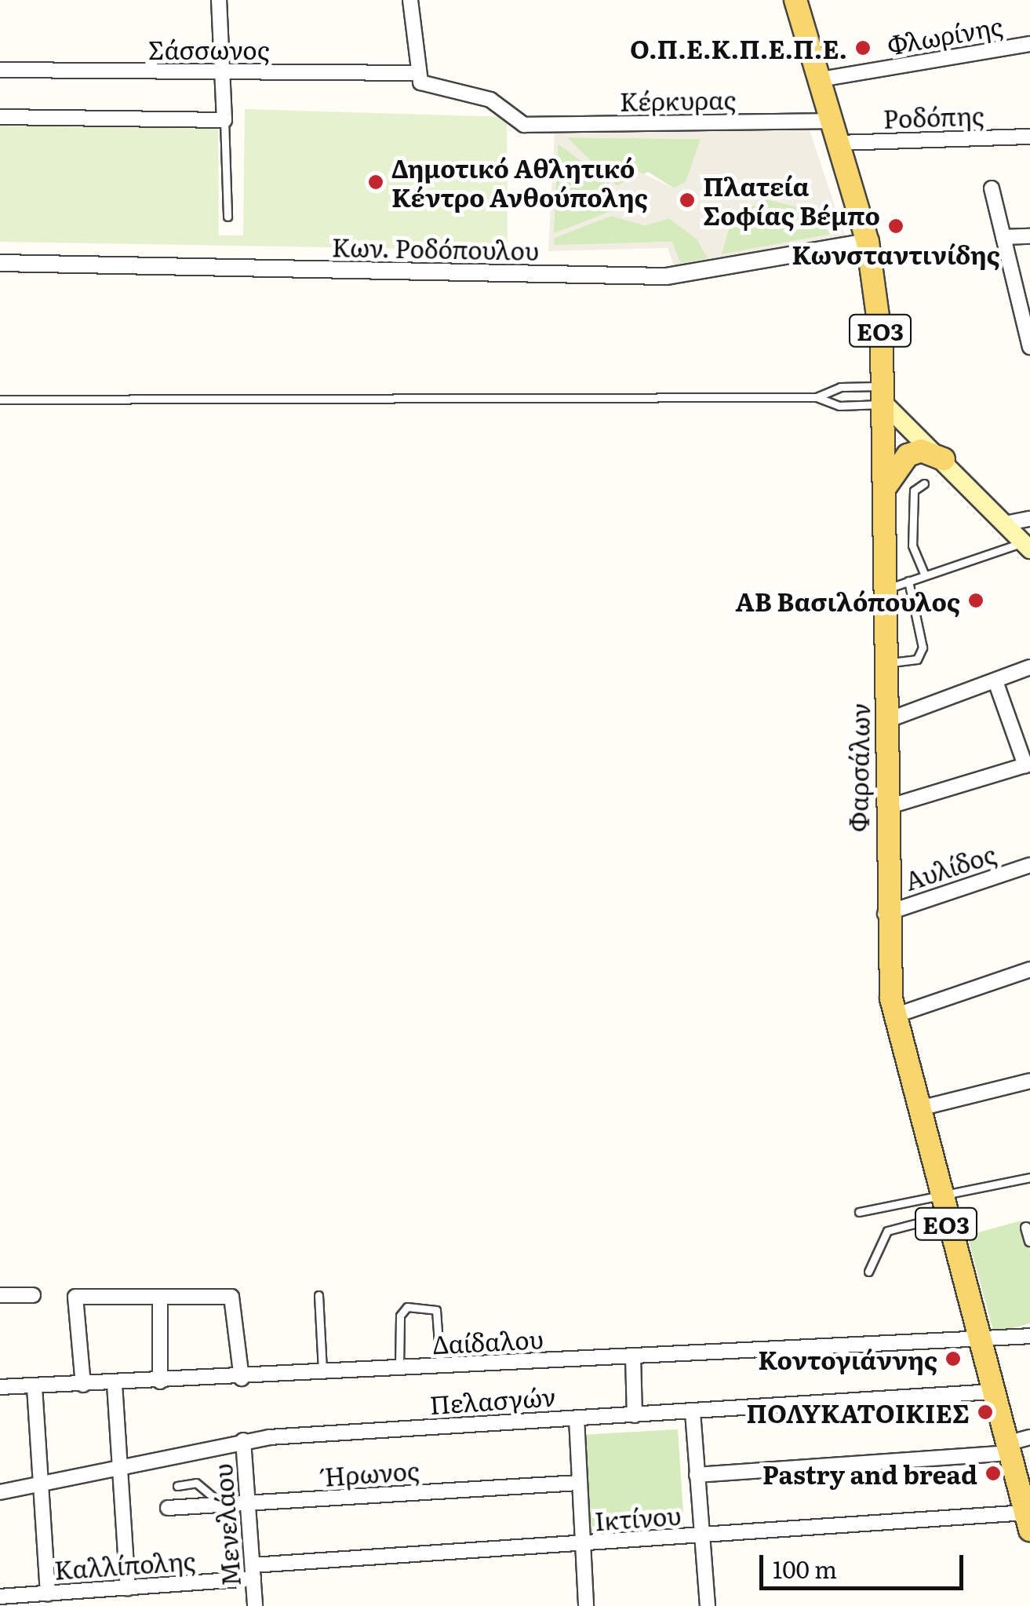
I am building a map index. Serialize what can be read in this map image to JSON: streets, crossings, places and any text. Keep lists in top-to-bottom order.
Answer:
{
  "streets": {
    "main road": ["ΕΟ3", "Φαρσάλων"],
    "street": [
      "Φλωρίνης",
      "Σάσσωνος",
      "Κέρκυρας",
      "Ροδόπης",
      "Κων. Ροδόπουλου",
      "Αυλίδος",
      "Δαίδαλου",
      "Πελασγών",
      "Ήρωνος",
      "Ικτίνου",
      "Μενελάου",
      "Καλλίπολης"
    ]
  },
  "crossings": [
    ["Φλωρίνης", "Φαρσάλων"],
    ["Σάσσωνος", "Κέρκυρας"],
    ["Κέρκυρας", "Φαρσάλων"],
    ["Ροδόπης", "Φαρσάλων"],
    ["Κων. Ροδόπουλου", "Φαρσάλων"],
    ["Φαρσάλων", "Αυλίδος"],
    ["Φαρσάλων", "Δαίδαλου"],
    ["Φαρσάλων", "Πελασγών"],
    ["Φαρσάλων", "Ικτίνου"],
    ["Πελασγών", "Μενελάου"],
    ["Ήρωνος", "Μενελάου"],
    ["Ικτίνου", "Μενελάου"],
    ["Ικτίνου", "Καλλίπολης"],
    ["Μενελάου", "Καλλίπολης"]
  ],
  "places": [
    "Ο.Π.Ε.Κ.Π.Ε.Π.Ε.",
    "Δημοτικό Αθλητικό Κέντρο Ανθούπολης",
    "Πλατεία Σοφίας Βέμπο",
    "Κωνσταντινίδης",
    "ΑΒ Βασιλόπουλος",
    "Κοντογιάννης",
    "ΠΟΛΥΚΑΤΟΙΚΙΕΣ",
    "Pastry and bread"
  ],
  "scale_bar": "100 m"
}
